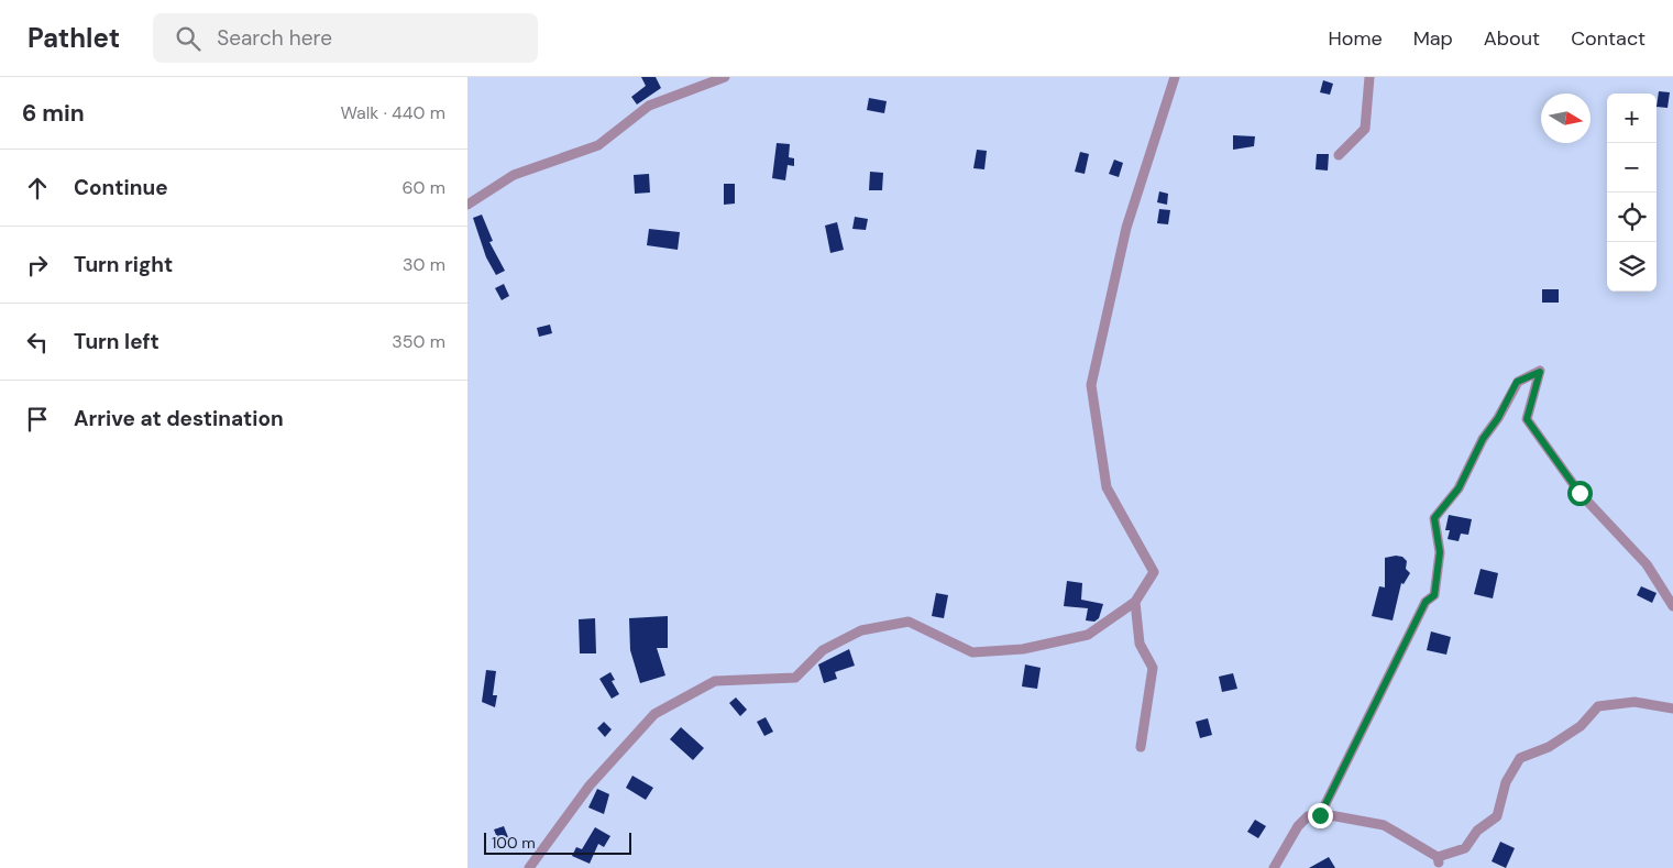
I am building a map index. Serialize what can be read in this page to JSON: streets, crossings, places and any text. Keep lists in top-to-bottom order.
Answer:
{
  "scale_bar": "100 m",
  "north": "right",
  "page": {
    "header": "Pathlet",
    "search": "Search here",
    "nav": [
      "Home",
      "Map",
      "About",
      "Contact"
    ],
    "heading": ["6 min", "Walk · 440 m"],
    "map_buttons": ["+", "−"],
    "list": [
      ["Continue", "60 m"],
      ["Turn right", "30 m"],
      ["Turn left", "350 m"],
      "Arrive at destination"
    ],
    "scale": "100 m"
  }
}
